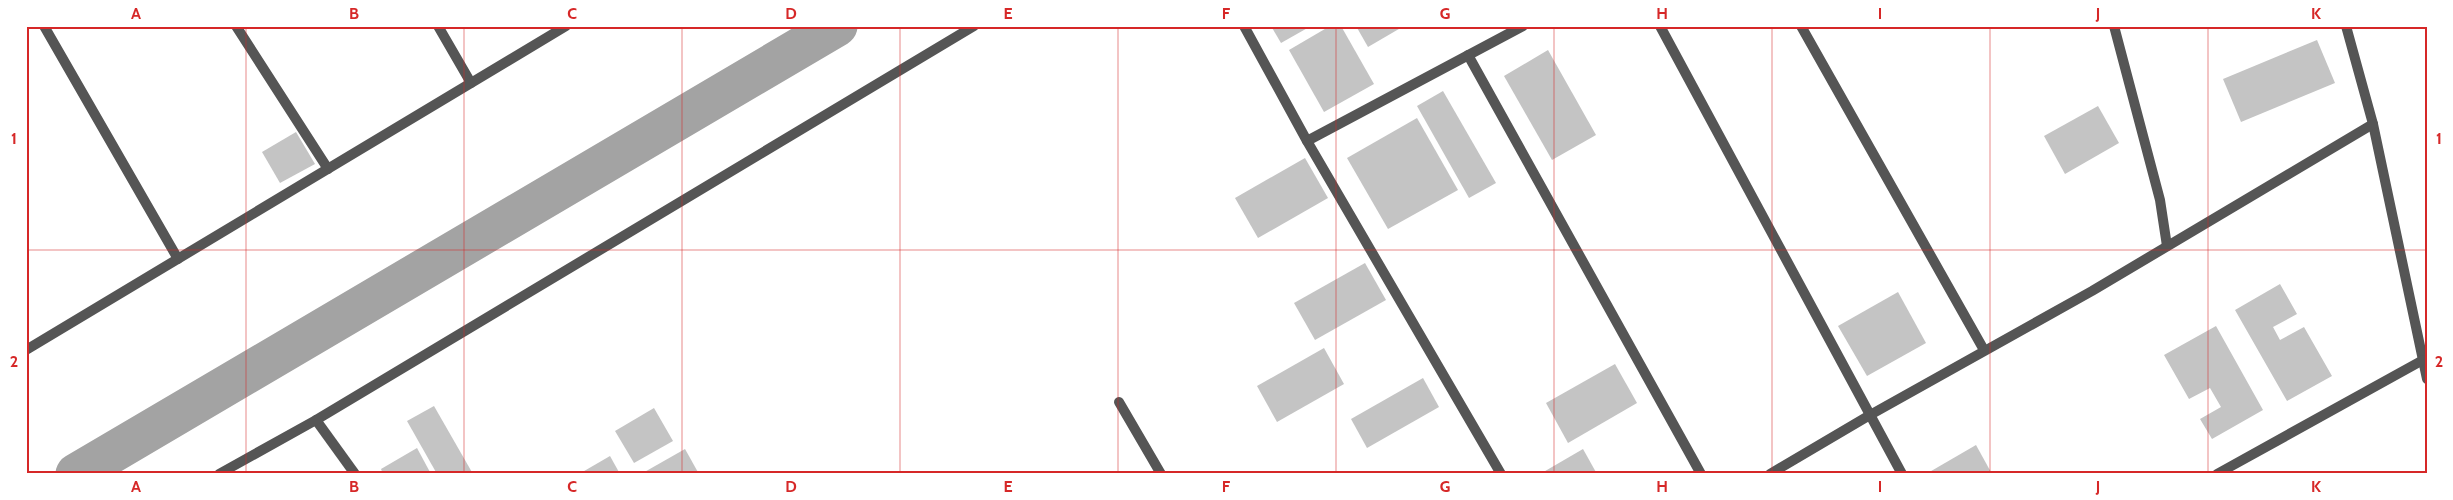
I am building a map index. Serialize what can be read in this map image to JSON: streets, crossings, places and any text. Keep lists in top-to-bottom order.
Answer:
{
  "grid": {
    "columns": [
      "A",
      "B",
      "C",
      "D",
      "E",
      "F",
      "G",
      "H",
      "I",
      "J",
      "K"
    ],
    "rows": ["1", "2"]
  }
}
